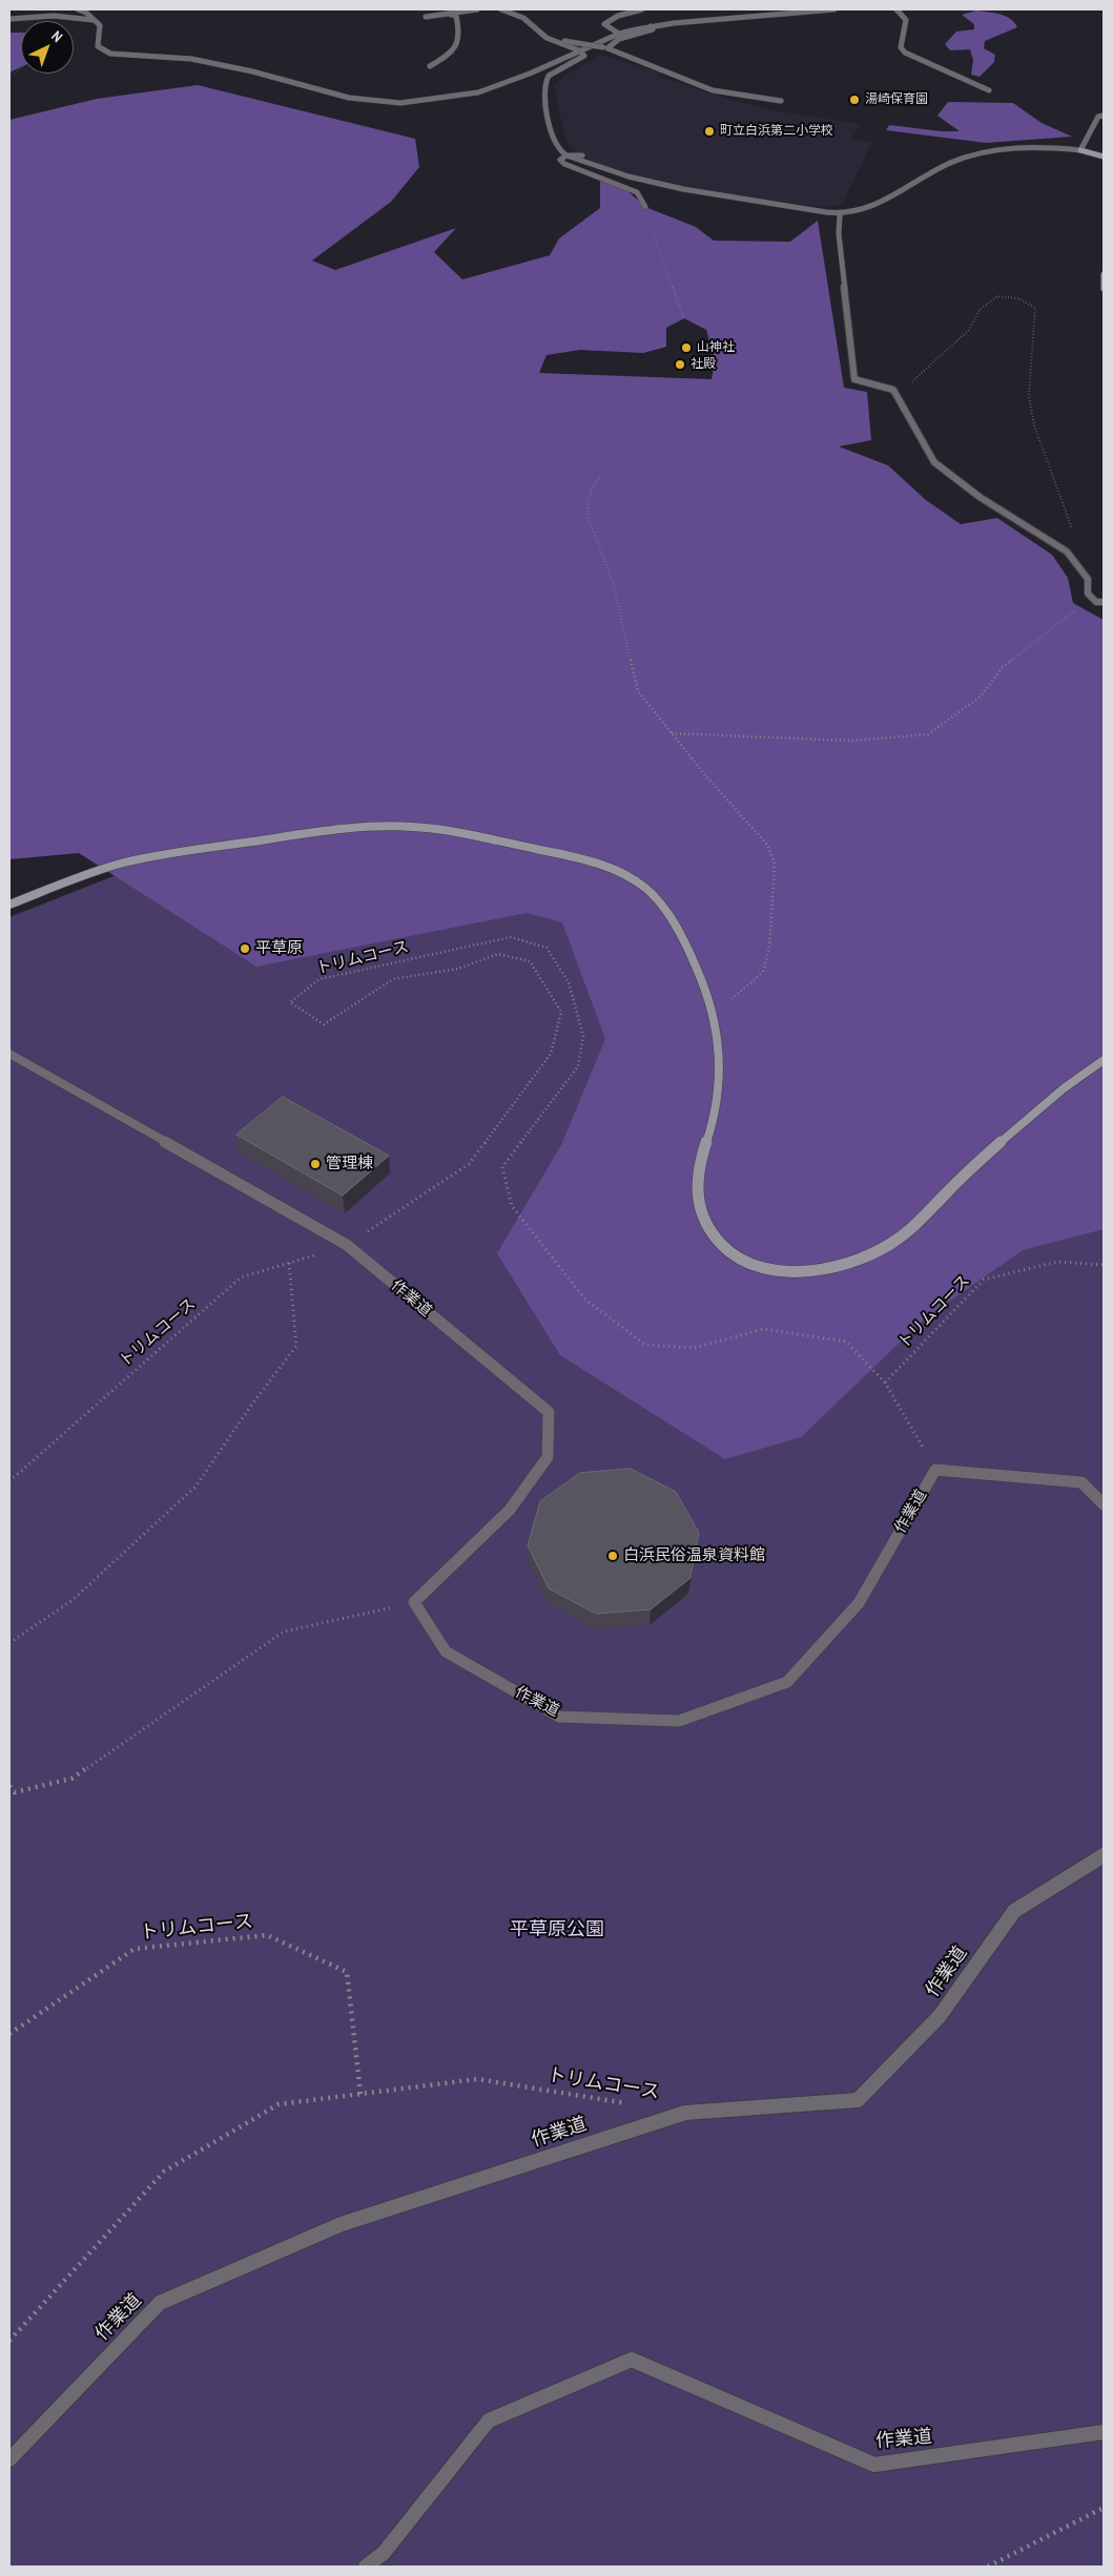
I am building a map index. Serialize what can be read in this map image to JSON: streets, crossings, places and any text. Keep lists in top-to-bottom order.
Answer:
{
  "streets": {
    "street": ["作業道"],
    "path": ["トリムコース"]
  },
  "crossings": [
    ["トリムコース", "作業道"]
  ],
  "parks": ["平草原公園"],
  "places": [
    "湯崎保育園",
    "町立白浜第二小学校",
    "山神社",
    "社殿",
    "平草原",
    "管理棟",
    "白浜民俗温泉資料館"
  ],
  "north": "top right"
}
